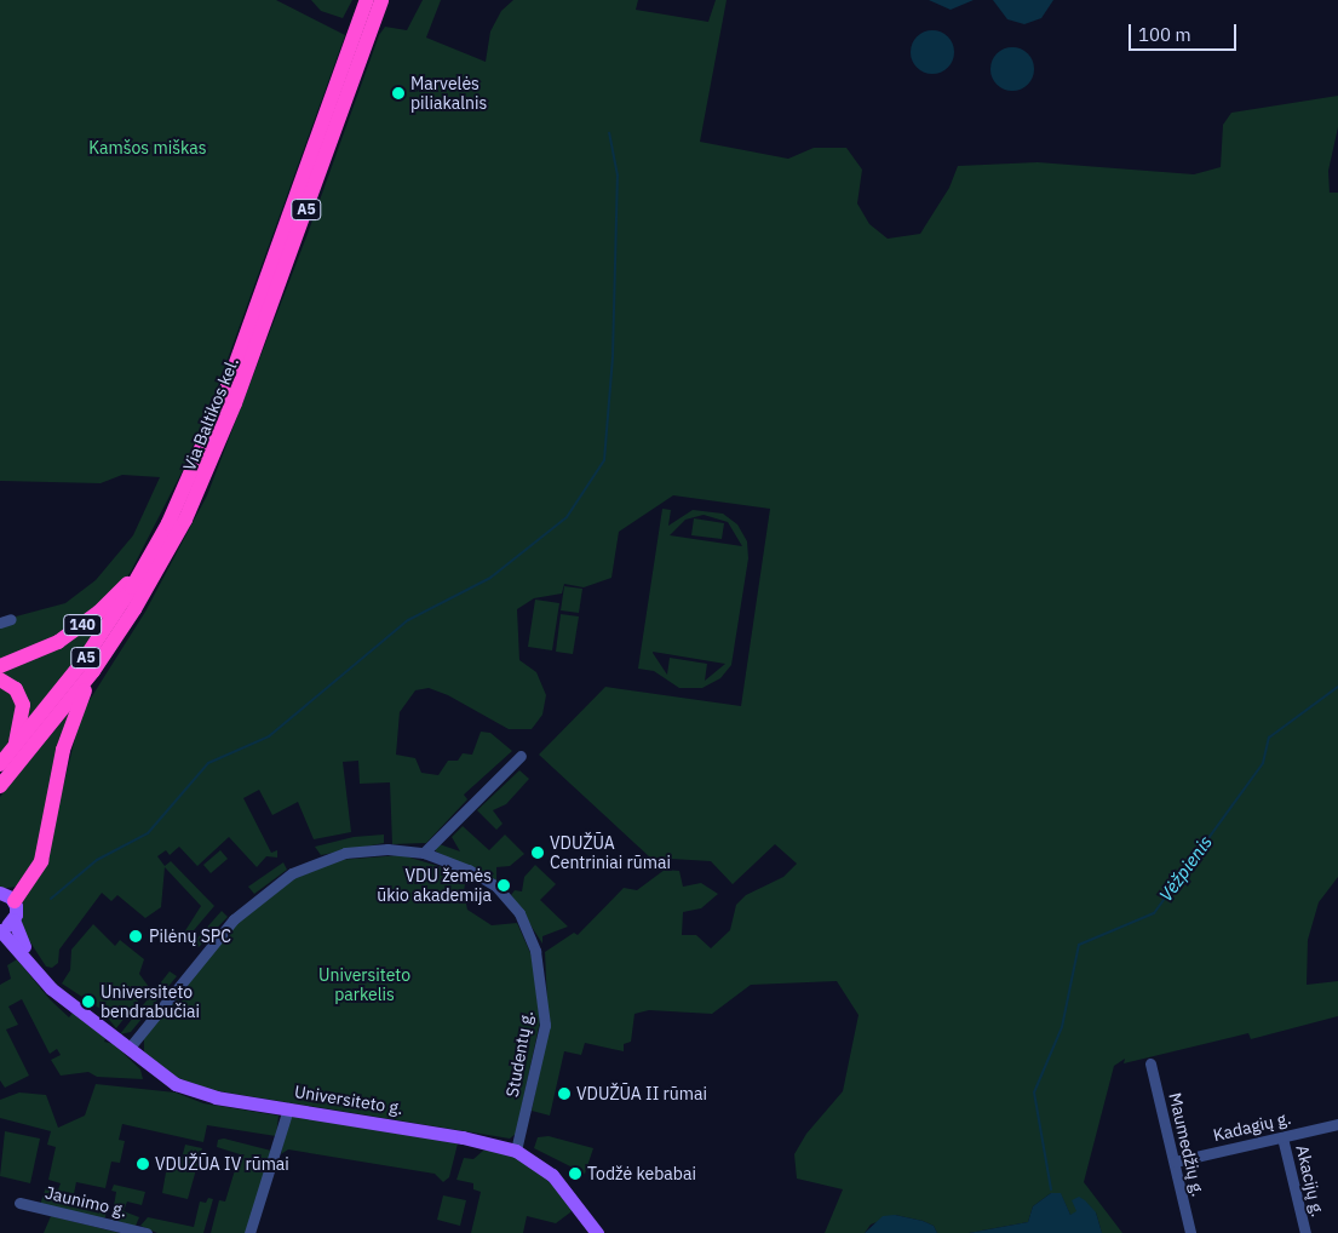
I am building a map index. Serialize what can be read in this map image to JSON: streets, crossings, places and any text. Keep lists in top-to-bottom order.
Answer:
{
  "streets": {
    "highway": ["A5", "Via Baltikos kel.", "140"],
    "main road": ["Universiteto g."],
    "street": [
      "Studentų g.",
      "Kadagių g.",
      "Maumedžių g.",
      "Akacijų g.",
      "Jaunimo g."
    ]
  },
  "crossings": [
    ["Via Baltikos kel.", "140"],
    ["Studentų g.", "Universiteto g."],
    ["Kadagių g.", "Maumedžių g."],
    ["Kadagių g.", "Akacijų g."]
  ],
  "water": ["Vėžpienis"],
  "parks": ["Kamšos miškas", "Universiteto parkelis"],
  "places": [
    "Marvelės piliakalnis",
    "VDUŽŪA Centriniai rūmai",
    "VDU žemės ūkio akademija",
    "Pilėnų SPC",
    "Universiteto bendrabučiai",
    "VDUŽŪA II rūmai",
    "VDUŽŪA IV rūmai",
    "Todžė kebabai"
  ],
  "scale_bar": "100 m"
}
